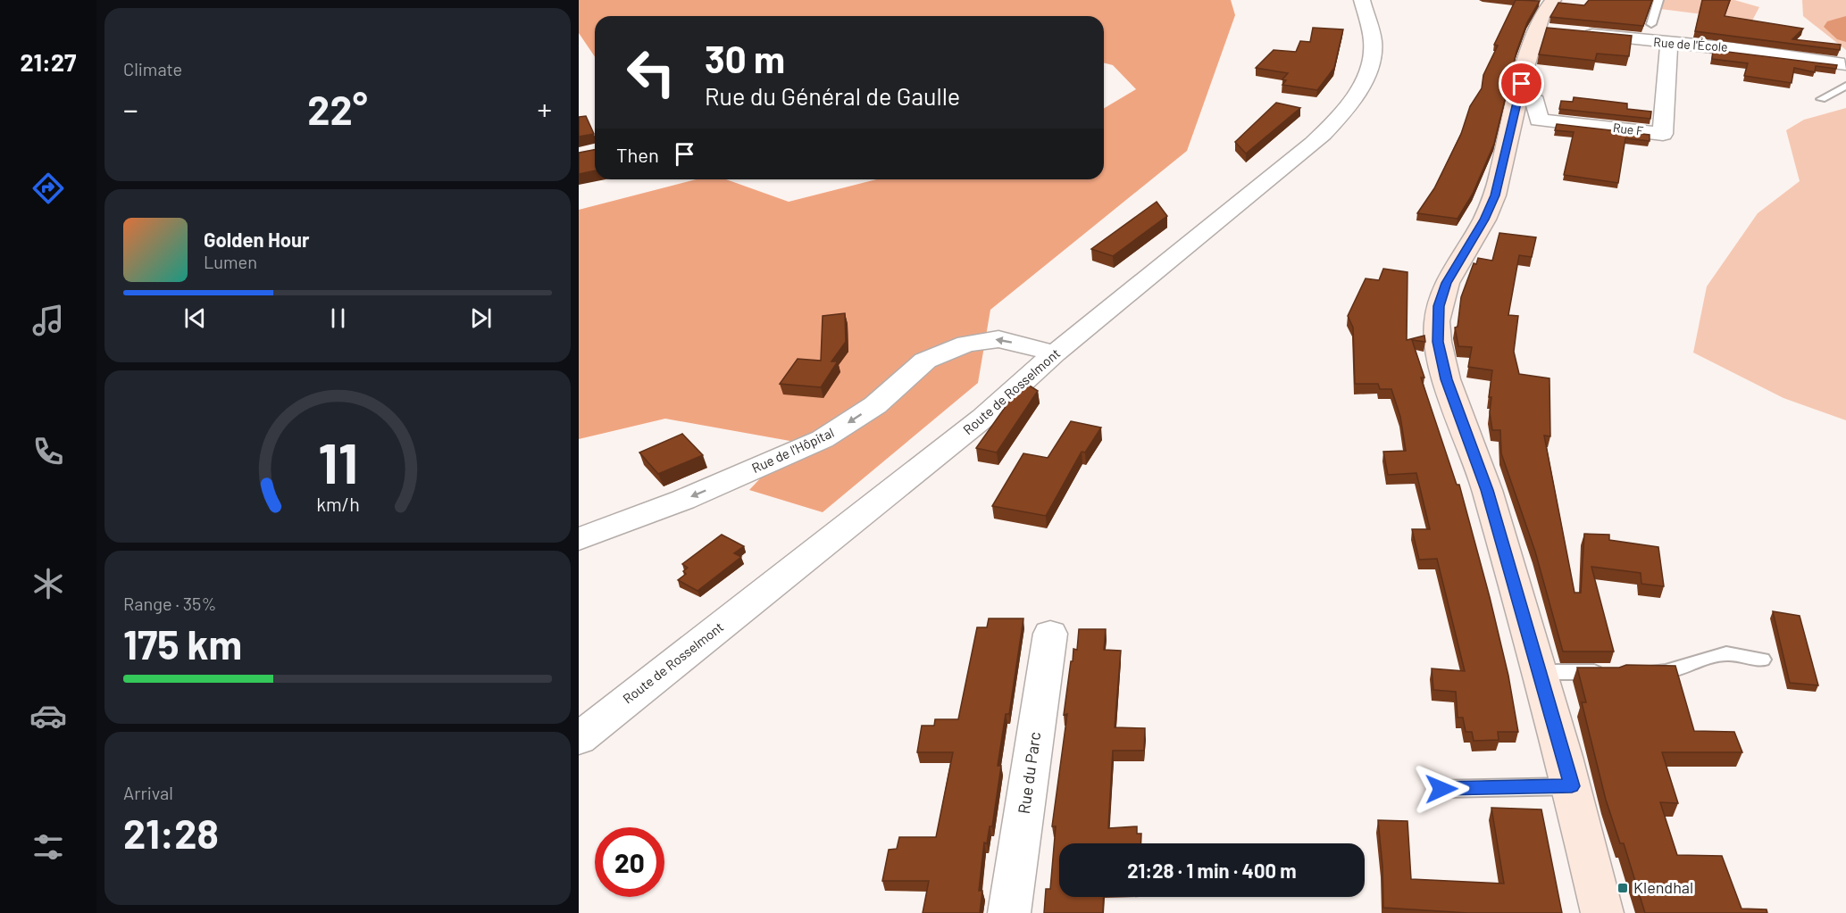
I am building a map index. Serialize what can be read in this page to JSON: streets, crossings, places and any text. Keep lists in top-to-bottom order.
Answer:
{
  "streets": {
    "street": [
      "Rue de l'École",
      "Rue F",
      "Route de Rosselmont",
      "Rue de l'Hôpital",
      "Rue du Parc"
    ]
  },
  "crossings": [
    ["Rue de l'École", "Rue F"],
    ["Route de Rosselmont", "Rue de l'Hôpital"]
  ],
  "one_way": ["Rue de l'Hôpital"],
  "places": {
    "transit": ["Klendhal"]
  },
  "page": {
    "tabs": "21:27",
    "tile": [
      "Climate",
      ["Range · 35%", "175 km"],
      ["Arrival", "21:28"]
    ],
    "turn": ["30 m", "Rue du Général de Gaulle"],
    "heat": ["−", "22°", "+"],
    "then": "Then",
    "song": ["Golden Hour", "Lumen"],
    "limit": "20",
    "trip": "21:28 · 1 min · 400 m",
    "gauge": ["11", "km/h"]
  }
}
